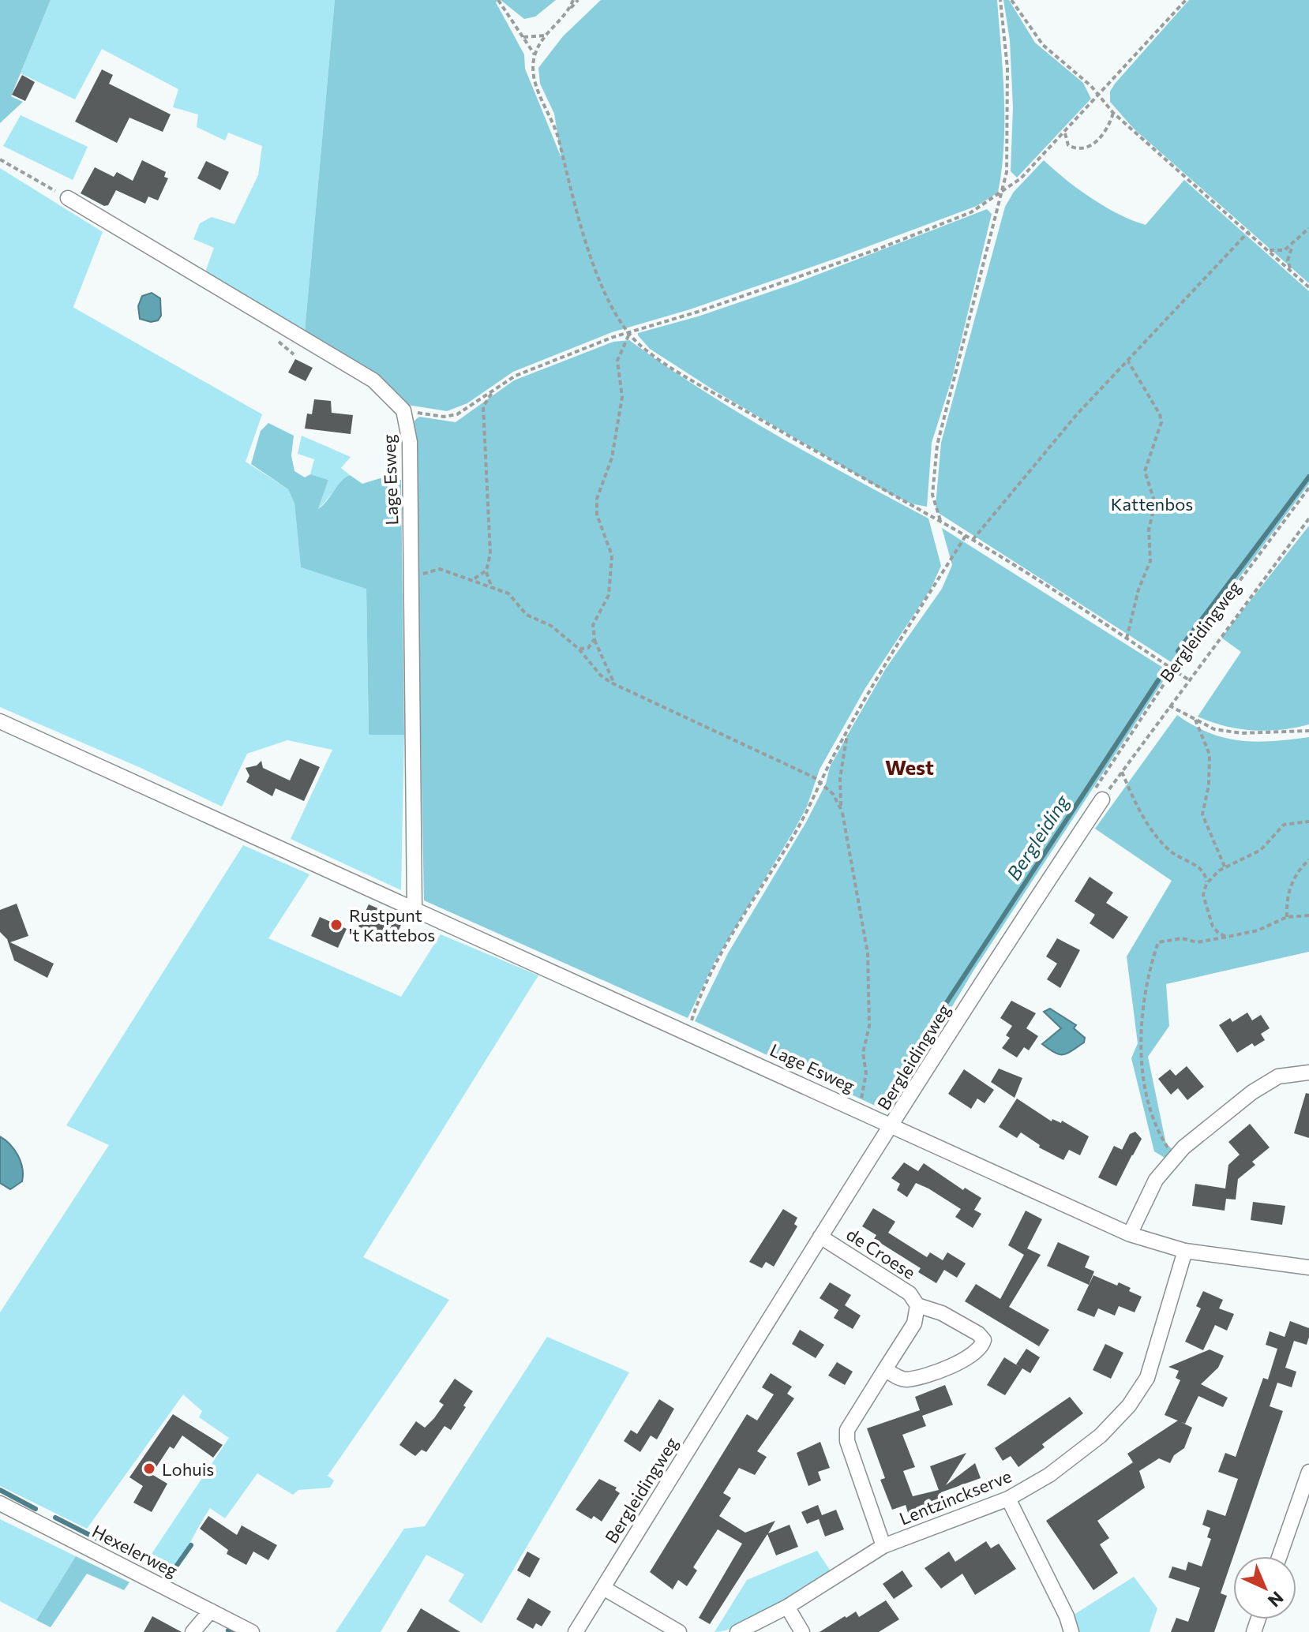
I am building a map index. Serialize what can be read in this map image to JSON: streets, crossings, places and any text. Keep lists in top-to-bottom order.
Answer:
{
  "streets": {
    "street": [
      "Lage Esweg",
      "Bergleidingweg",
      "de Croese",
      "Lentzinckserve",
      "Hexelerweg"
    ]
  },
  "crossings": [
    ["Lage Esweg", "Bergleidingweg"],
    ["Lage Esweg", "Lentzinckserve"],
    ["Bergleidingweg", "de Croese"],
    ["de Croese", "Lentzinckserve"]
  ],
  "districts": ["West"],
  "water": ["Bergleiding"],
  "parks": ["Kattenbos"],
  "places": ["Rustpunt 't Kattebos", "Lohuis"],
  "north": "bottom right"
}
